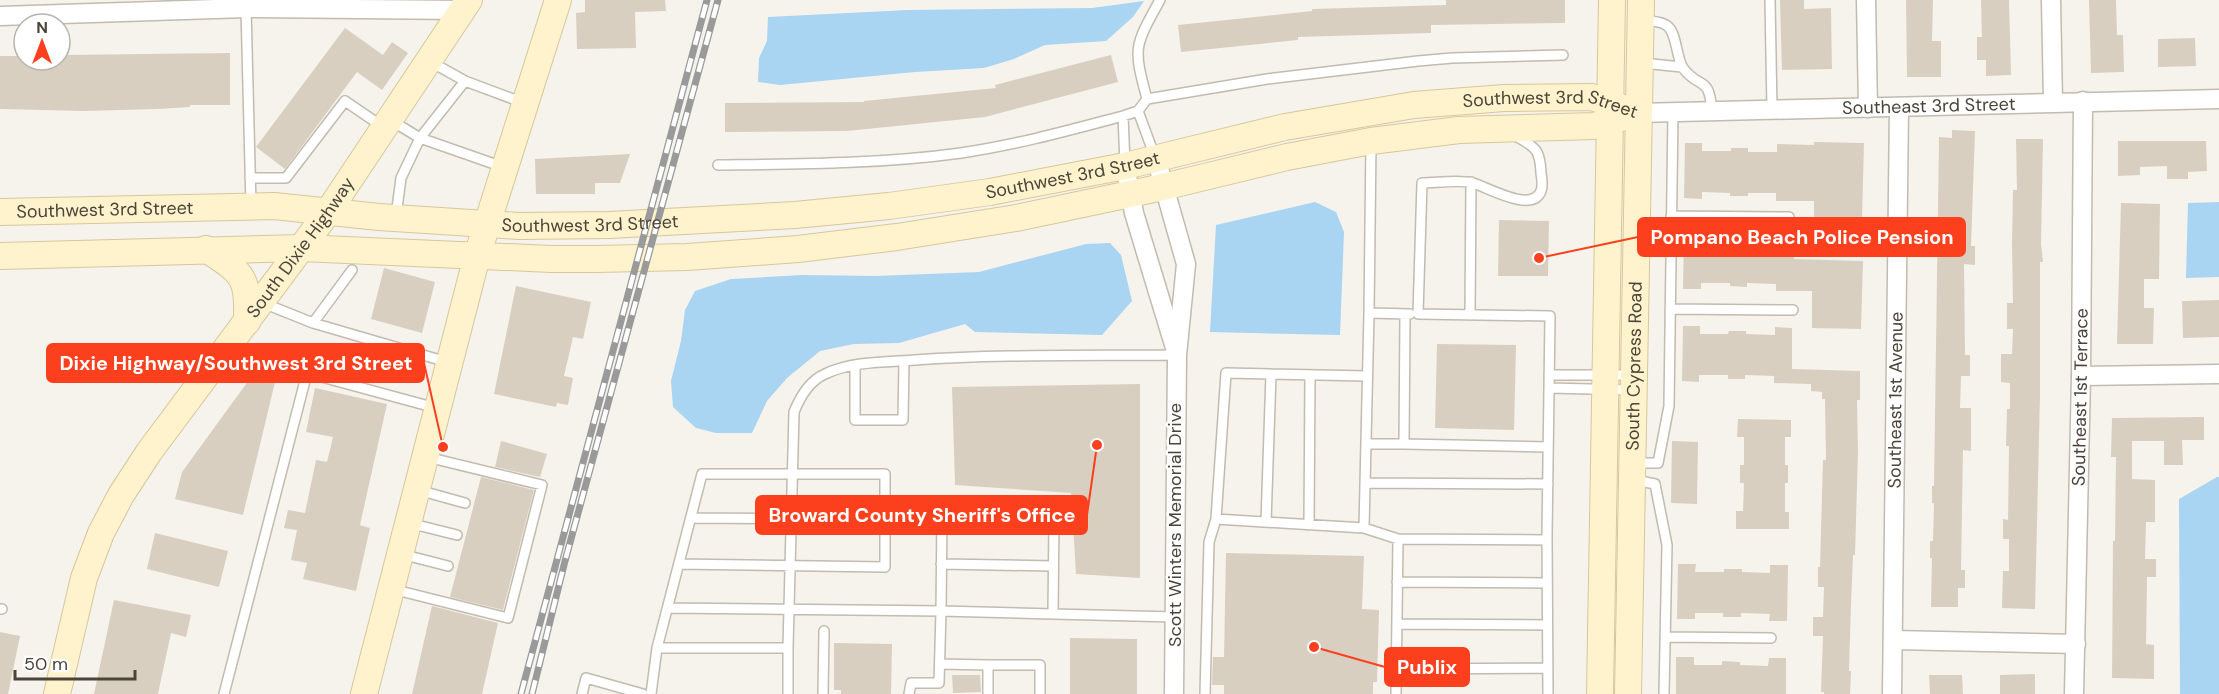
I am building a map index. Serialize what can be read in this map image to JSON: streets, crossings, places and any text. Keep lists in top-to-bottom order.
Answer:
{
  "streets": {
    "street": [
      "Southeast 3rd Street",
      "Southwest 3rd Street",
      "South Dixie Highway",
      "South Cypress Road",
      "Southeast 1st Terrace",
      "Southeast 1st Avenue",
      "Scott Winters Memorial Drive"
    ]
  },
  "crossings": [
    ["Southeast 3rd Street", "Southwest 3rd Street"],
    ["Southeast 3rd Street", "South Cypress Road"],
    ["Southeast 3rd Street", "Southeast 1st Terrace"],
    ["Southeast 3rd Street", "Southeast 1st Avenue"],
    ["Southwest 3rd Street", "South Dixie Highway"],
    ["Southwest 3rd Street", "South Cypress Road"],
    ["Southwest 3rd Street", "Scott Winters Memorial Drive"]
  ],
  "places": [
    "Pompano Beach Police Pension",
    "Broward County Sheriff's Office",
    "Dixie Highway/Southwest 3rd Street",
    "Publix"
  ],
  "scale_bar": "50 m",
  "north": "top"
}
